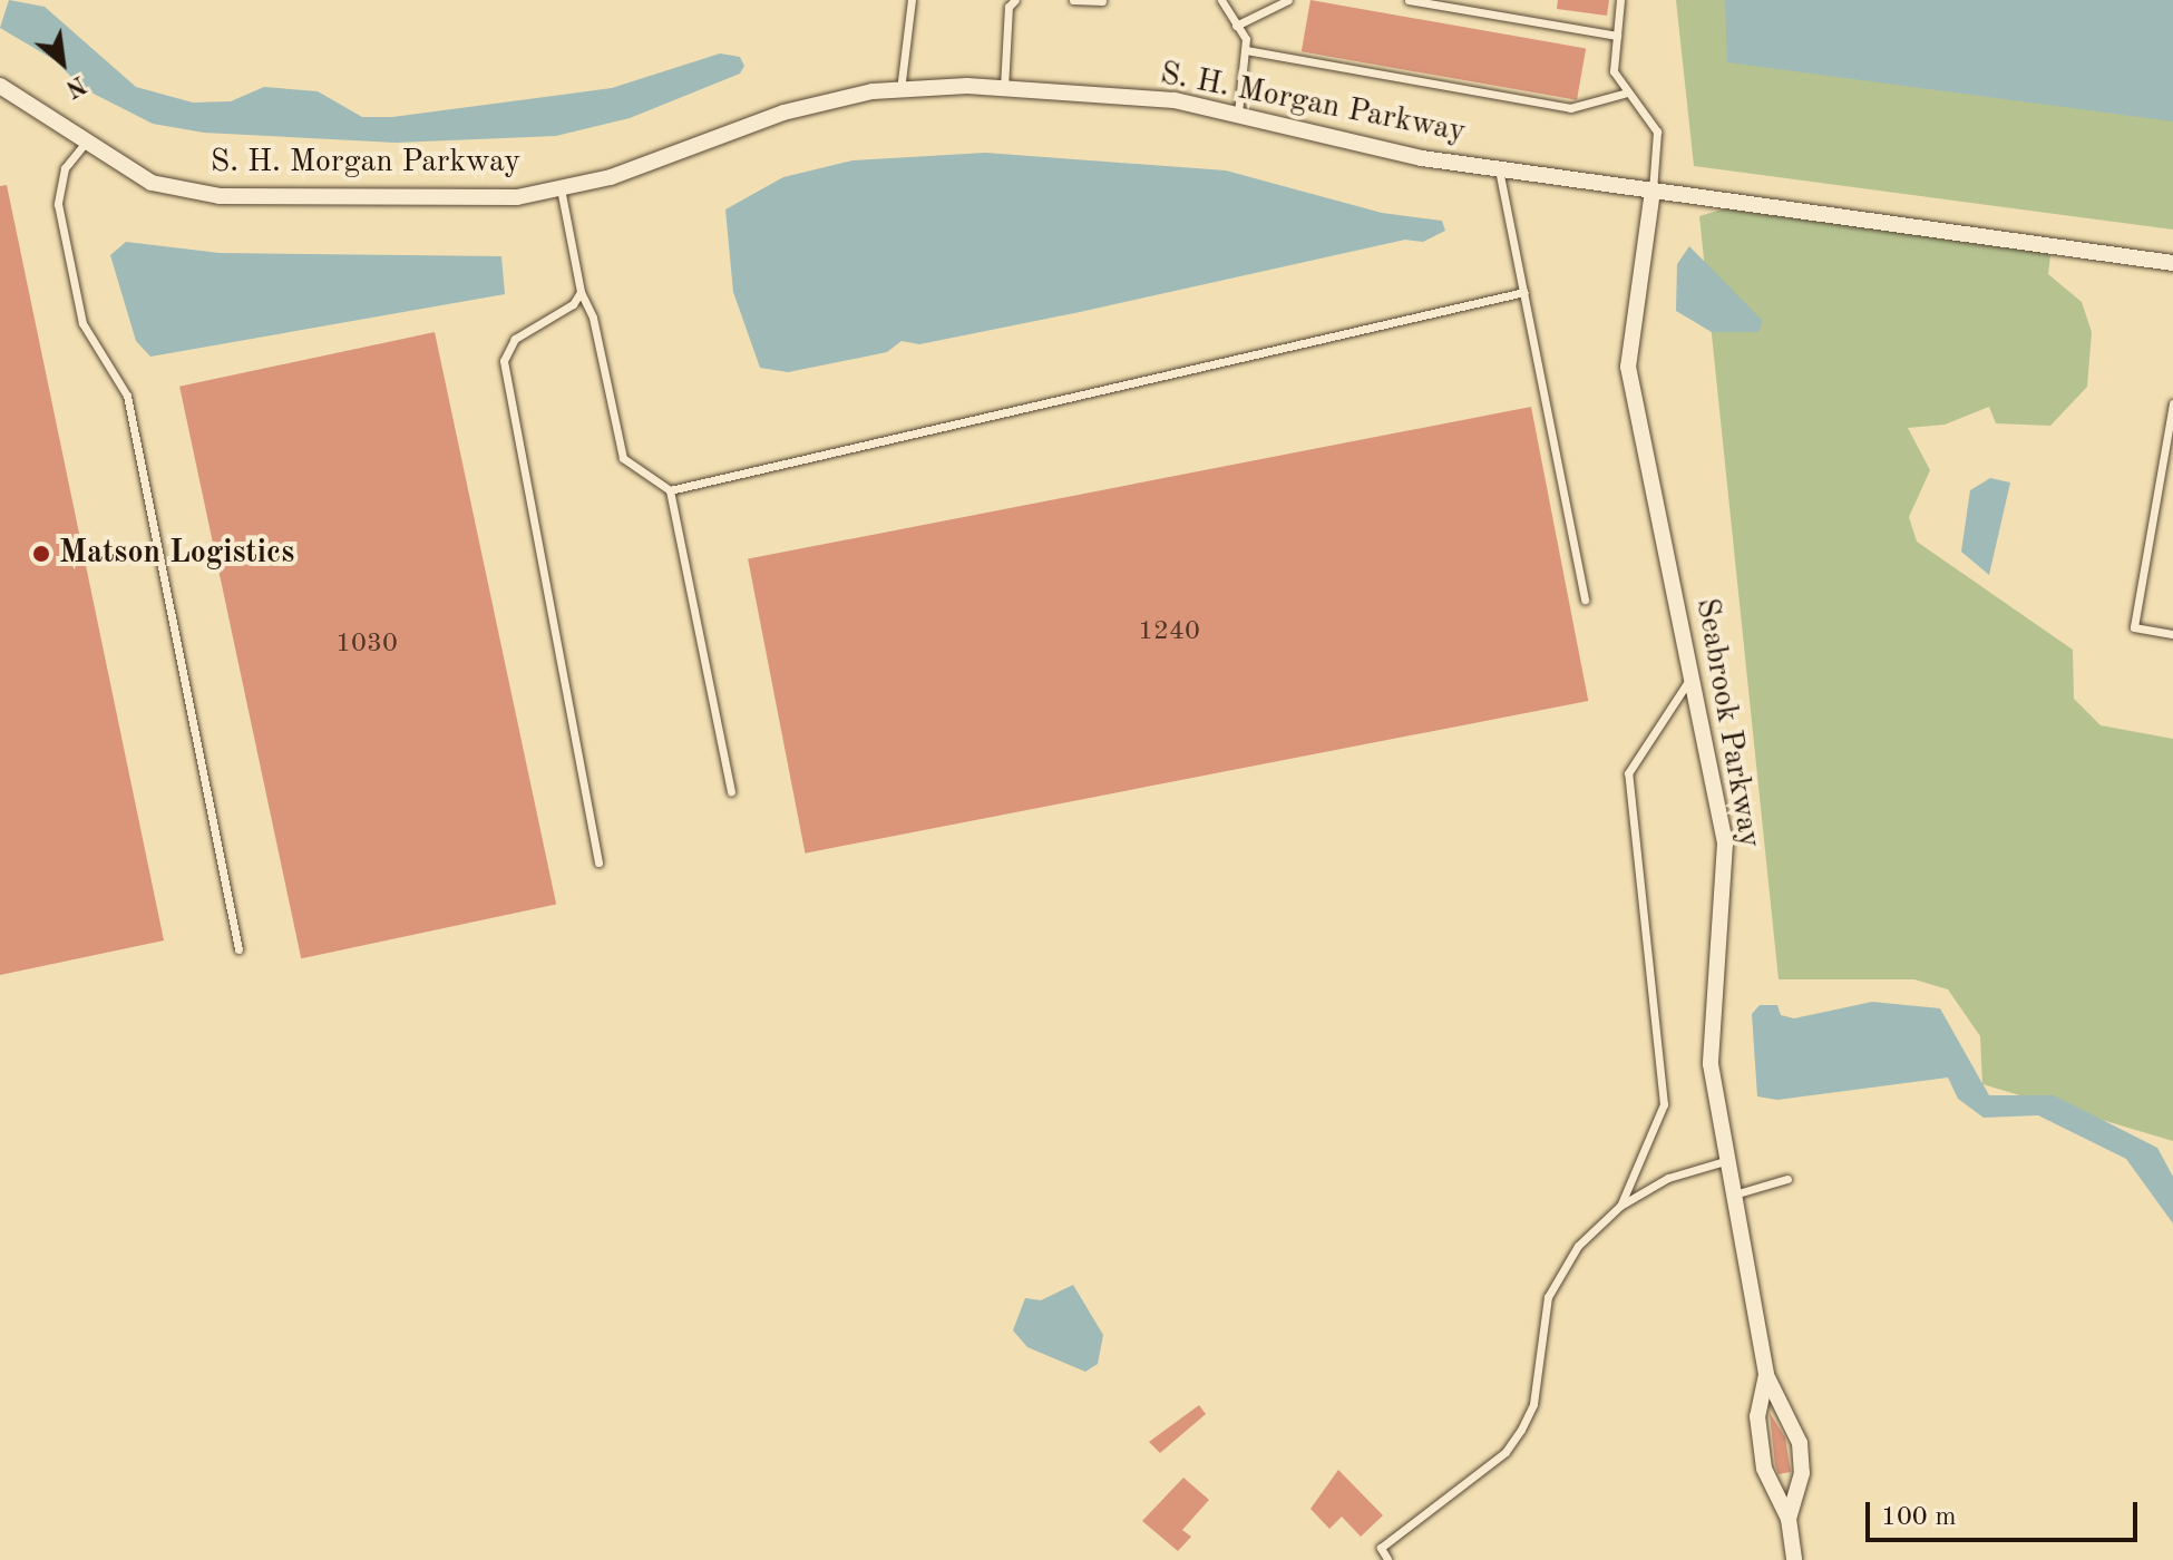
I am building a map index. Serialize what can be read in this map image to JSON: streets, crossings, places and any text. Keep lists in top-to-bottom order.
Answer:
{
  "streets": {
    "street": ["S. H. Morgan Parkway", "Seabrook Parkway"]
  },
  "crossings": [
    ["S. H. Morgan Parkway", "Seabrook Parkway"]
  ],
  "places": ["Matson Logistics"],
  "house_numbers": ["1240", "1030"],
  "scale_bar": "100 m",
  "north": "bottom right"
}
